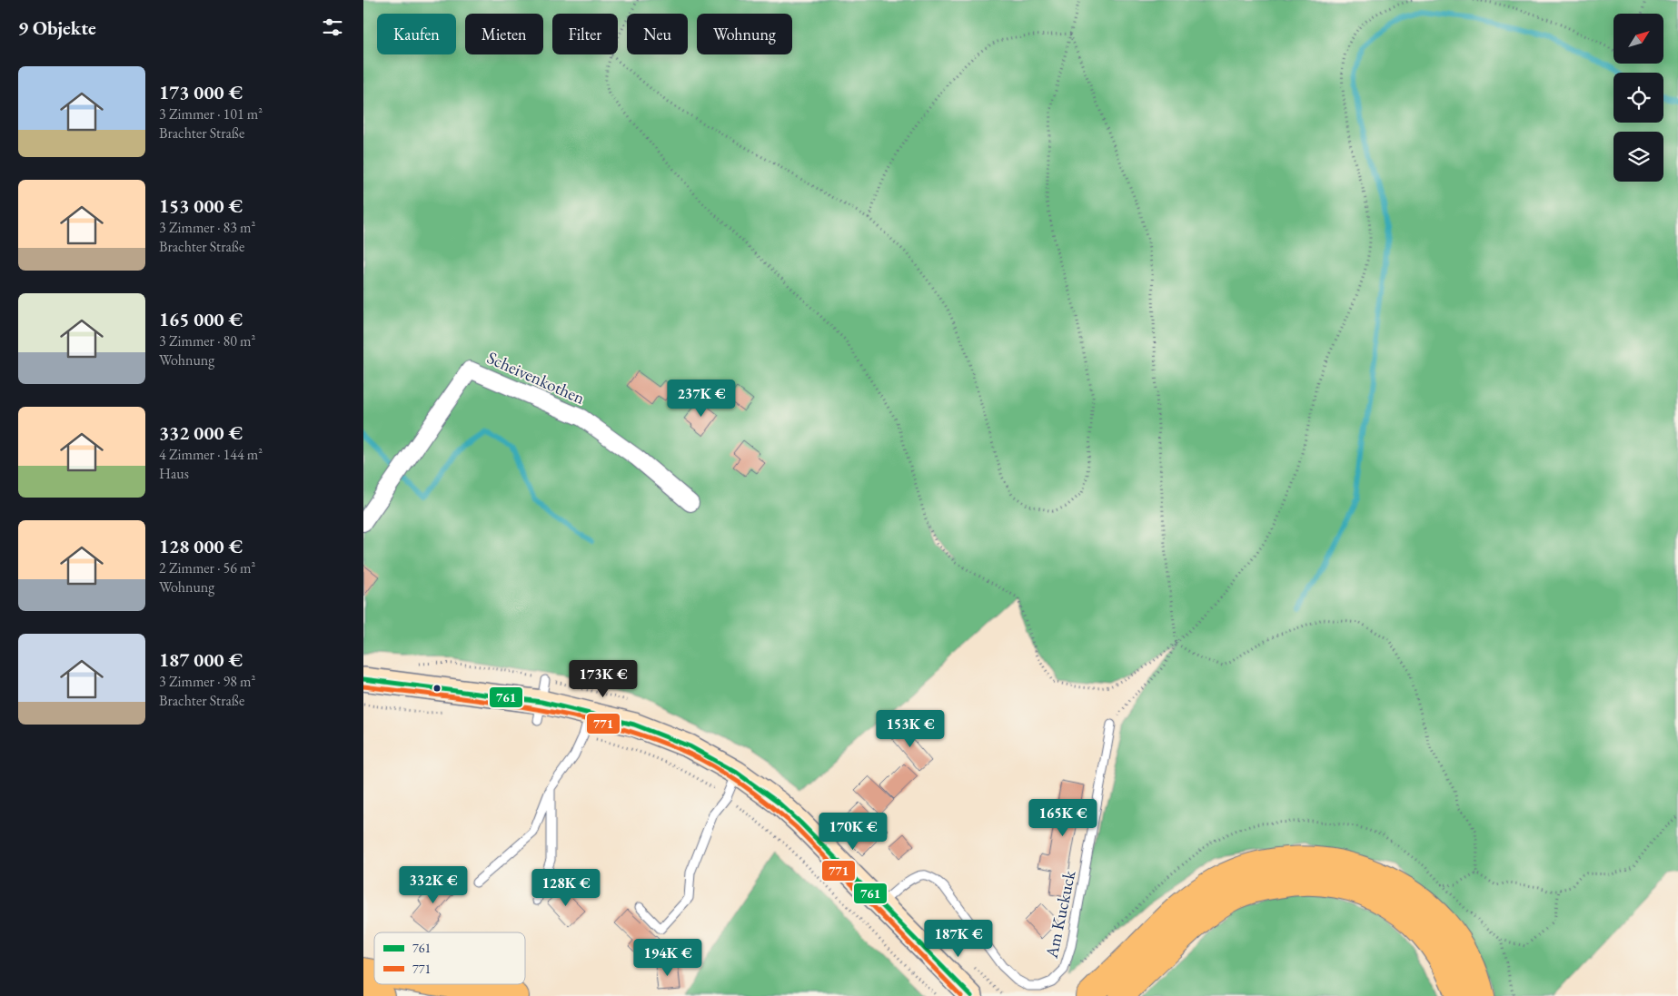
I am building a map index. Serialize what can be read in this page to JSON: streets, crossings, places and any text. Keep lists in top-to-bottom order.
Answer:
{
  "streets": {
    "street": ["Scheivenkothen"],
    "lane": ["Am Kuckuck"]
  },
  "lines": ["transit line 761", "transit line 771"],
  "legend": ["761", "771"],
  "north": "top right",
  "page": {
    "heading": "9 Objekte",
    "chip": [
      "Kaufen",
      "Mieten",
      "Filter",
      "Neu",
      "Wohnung"
    ],
    "list": [
      {
        "name": "173 000 €",
        "note": "3 Zimmer · 101 m² · Brachter Straße"
      },
      {
        "name": "153 000 €",
        "note": "3 Zimmer · 83 m² · Brachter Straße"
      },
      {
        "name": "165 000 €",
        "note": "3 Zimmer · 80 m² · Wohnung"
      },
      {
        "name": "332 000 €",
        "note": "4 Zimmer · 144 m² · Haus"
      },
      {
        "name": "128 000 €",
        "note": "2 Zimmer · 56 m² · Wohnung"
      },
      {
        "name": "187 000 €",
        "note": "3 Zimmer · 98 m² · Brachter Straße"
      }
    ],
    "price": [
      "237K €",
      "173K €",
      "153K €",
      "165K €",
      "170K €",
      "332K €",
      "128K €",
      "187K €",
      "194K €"
    ]
  }
}
